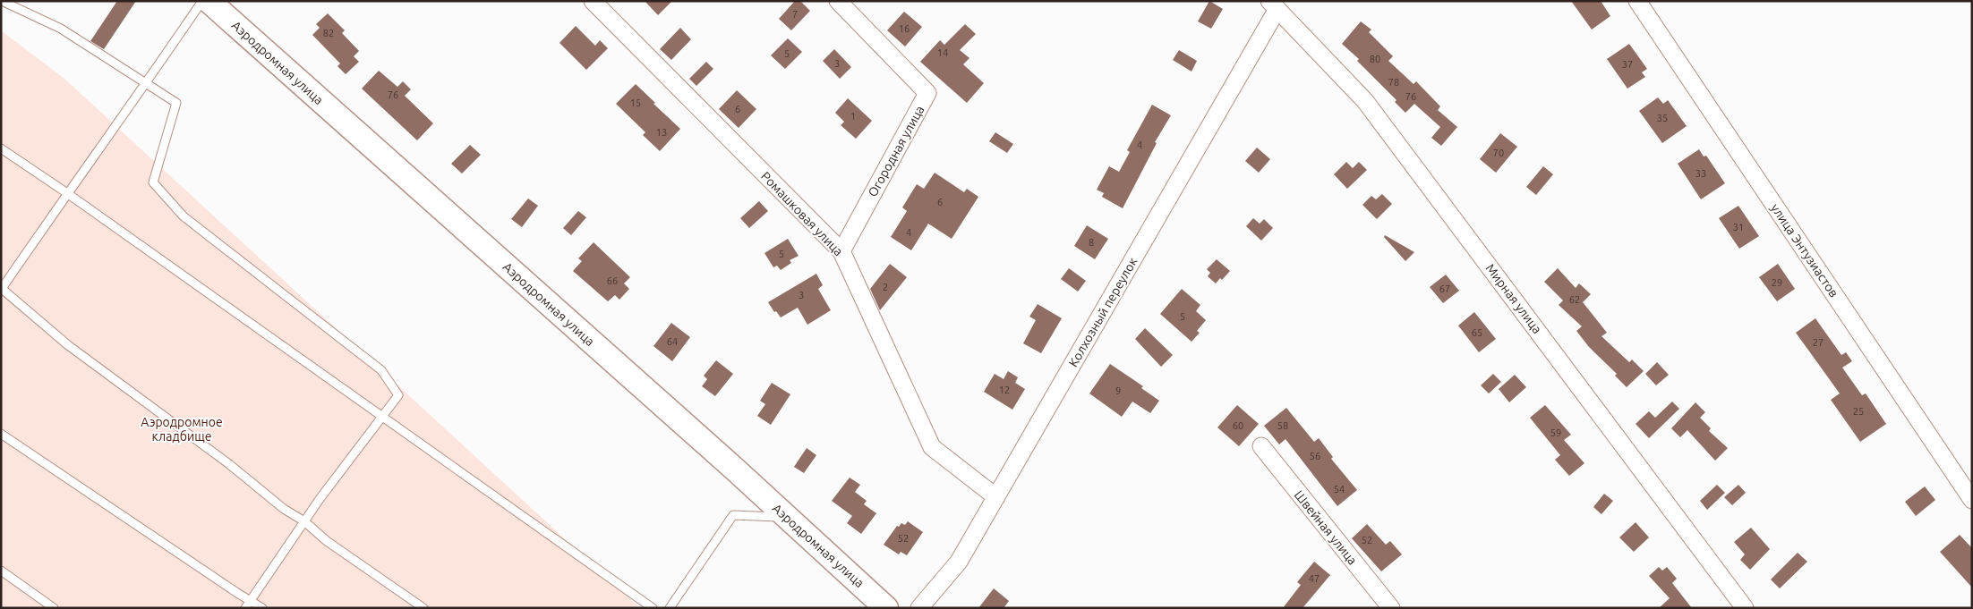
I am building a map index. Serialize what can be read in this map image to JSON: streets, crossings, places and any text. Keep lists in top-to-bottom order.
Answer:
{
  "streets": {
    "street": [
      "Аэродромная улица",
      "Огородная улица",
      "Ромашковая улица",
      "улица Энтузиастов",
      "Мирная улица",
      "Колхозный переулок",
      "Швейная улица"
    ]
  },
  "crossings": [
    ["Огородная улица", "Ромашковая улица"],
    ["Ромашковая улица", "Колхозный переулок"],
    ["Мирная улица", "Колхозный переулок"]
  ],
  "parks": ["Аэродромное кладбище"],
  "house_numbers": [
    "7",
    "16",
    "82",
    "14",
    "5",
    "80",
    "3",
    "37",
    "78",
    "76",
    "76",
    "15",
    "6",
    "1",
    "35",
    "13",
    "4",
    "70",
    "33",
    "6",
    "31",
    "4",
    "8",
    "5",
    "66",
    "29",
    "2",
    "67",
    "3",
    "62",
    "5",
    "65",
    "64",
    "27",
    "12",
    "9",
    "25",
    "60",
    "58",
    "59",
    "56",
    "54",
    "52",
    "52",
    "47"
  ]
}
